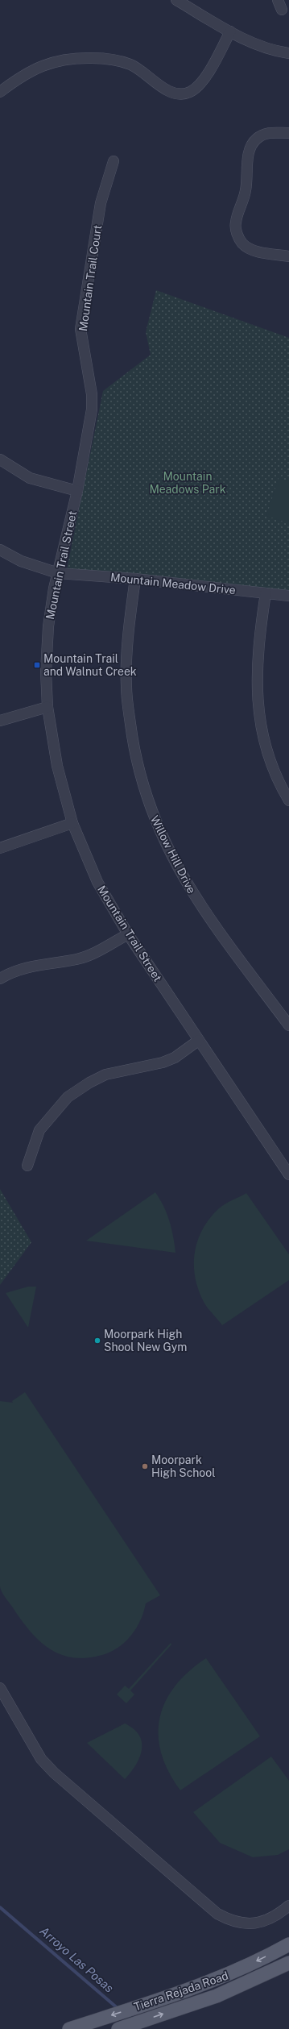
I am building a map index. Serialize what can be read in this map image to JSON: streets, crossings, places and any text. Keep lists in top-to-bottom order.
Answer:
{
  "streets": {
    "main road": ["Tierra Rejada Road"],
    "street": [
      "Mountain Trail Court",
      "Mountain Trail Street",
      "Mountain Meadow Drive",
      "Willow Hill Drive"
    ]
  },
  "crossings": [
    ["Mountain Trail Court", "Mountain Trail Street"],
    ["Mountain Trail Street", "Mountain Meadow Drive"],
    ["Mountain Meadow Drive", "Willow Hill Drive"]
  ],
  "water": ["Arroyo Las Posas"],
  "parks": ["Mountain Meadows Park"],
  "places": {
    "transit": ["Mountain Trail and Walnut Creek"],
    "other": ["Moorpark High Shool New Gym", "Moorpark High School"]
  }
}
